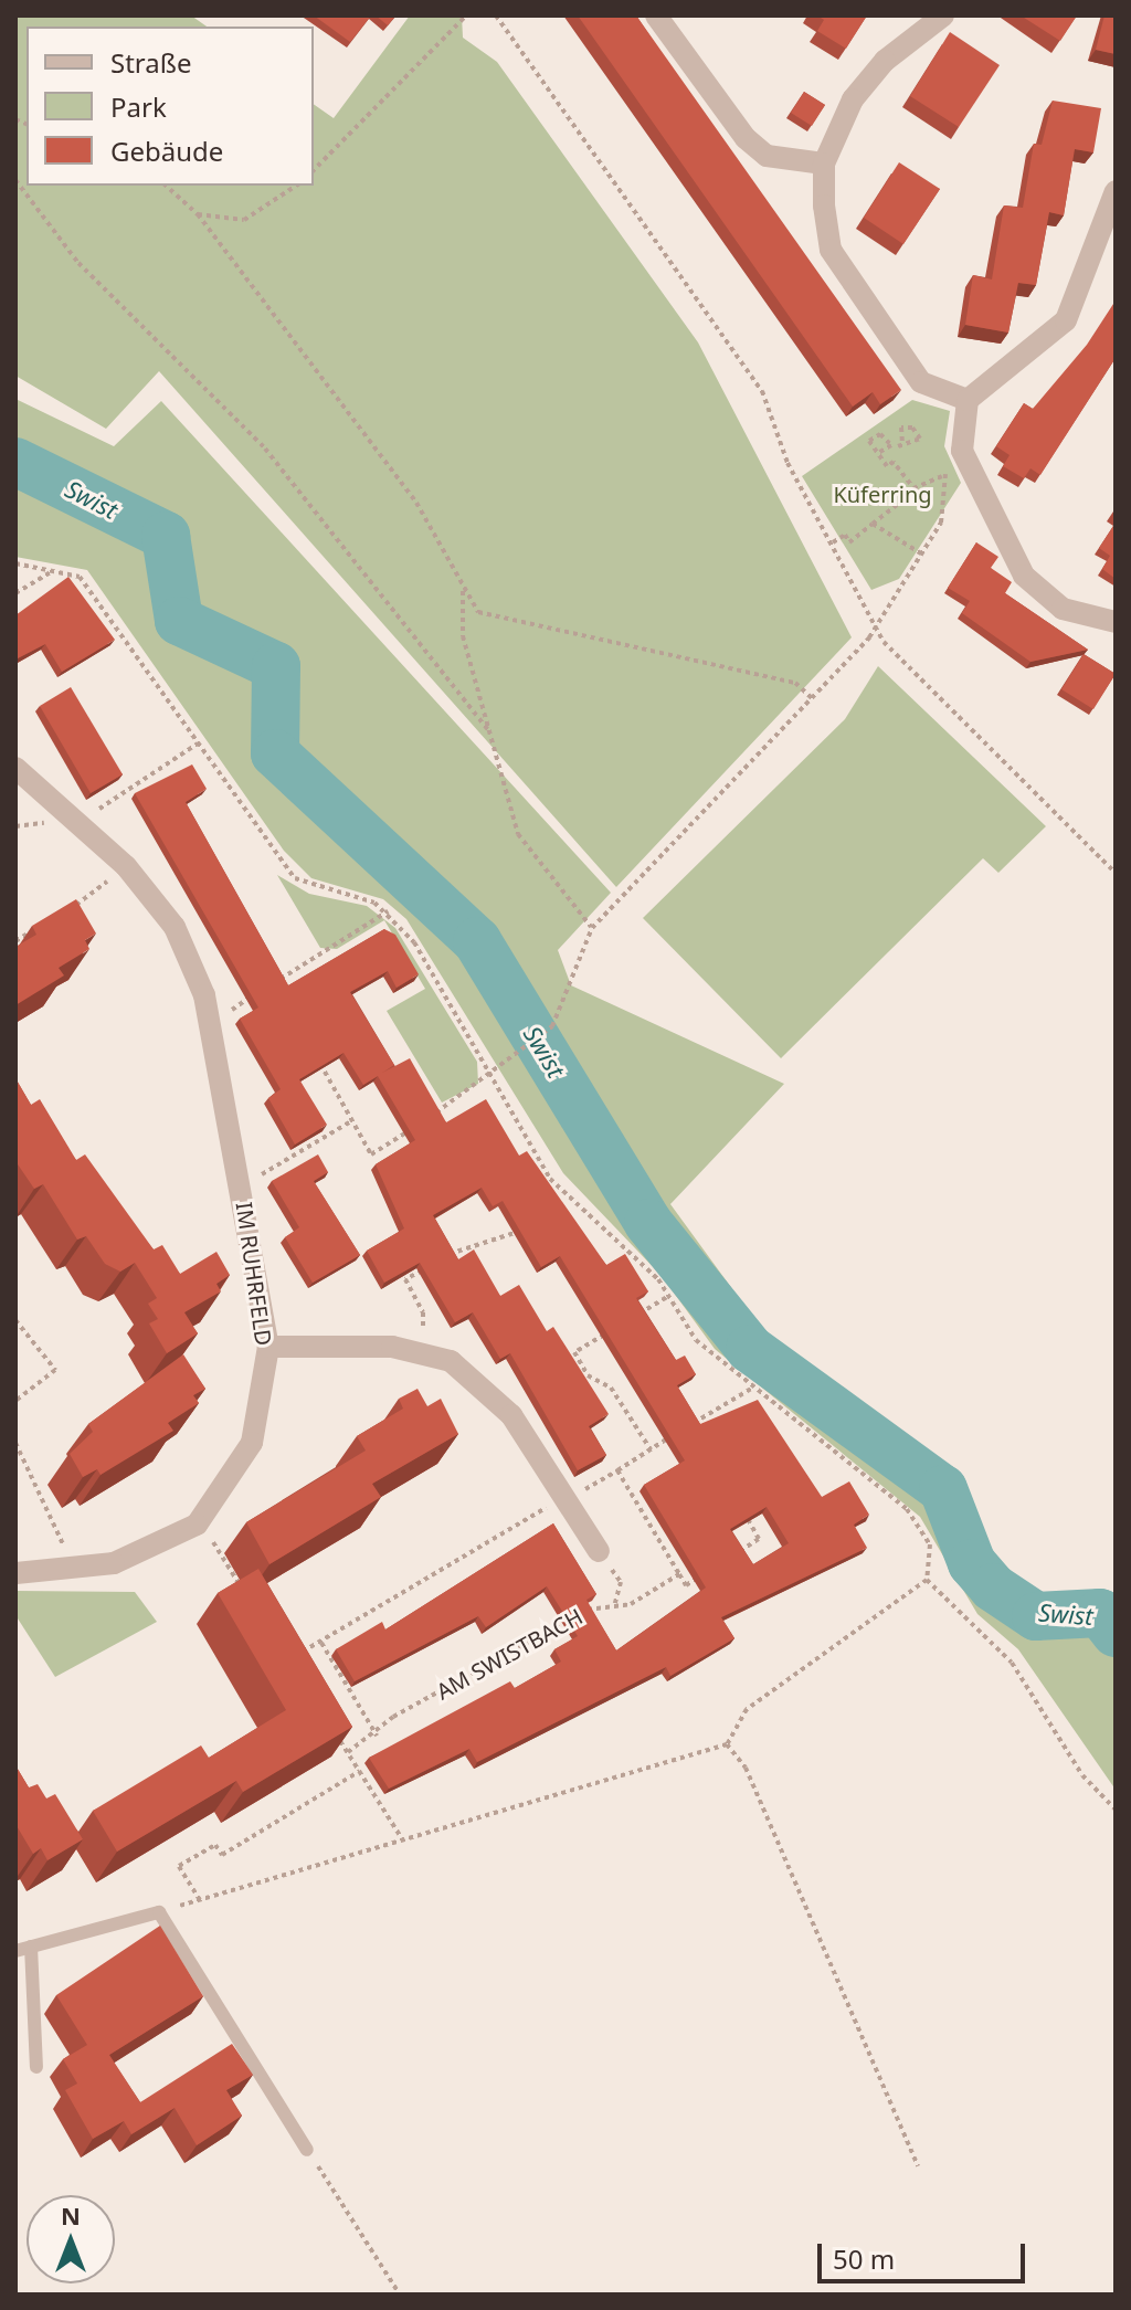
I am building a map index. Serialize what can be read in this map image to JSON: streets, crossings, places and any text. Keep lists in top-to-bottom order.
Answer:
{
  "streets": {
    "street": ["IM RUHRFELD"],
    "path": ["AM SWISTBACH"]
  },
  "water": ["Swist"],
  "parks": ["Küferring"],
  "legend": ["Straße", "Park", "Gebäude"],
  "scale_bar": "50 m",
  "north": "top"
}
